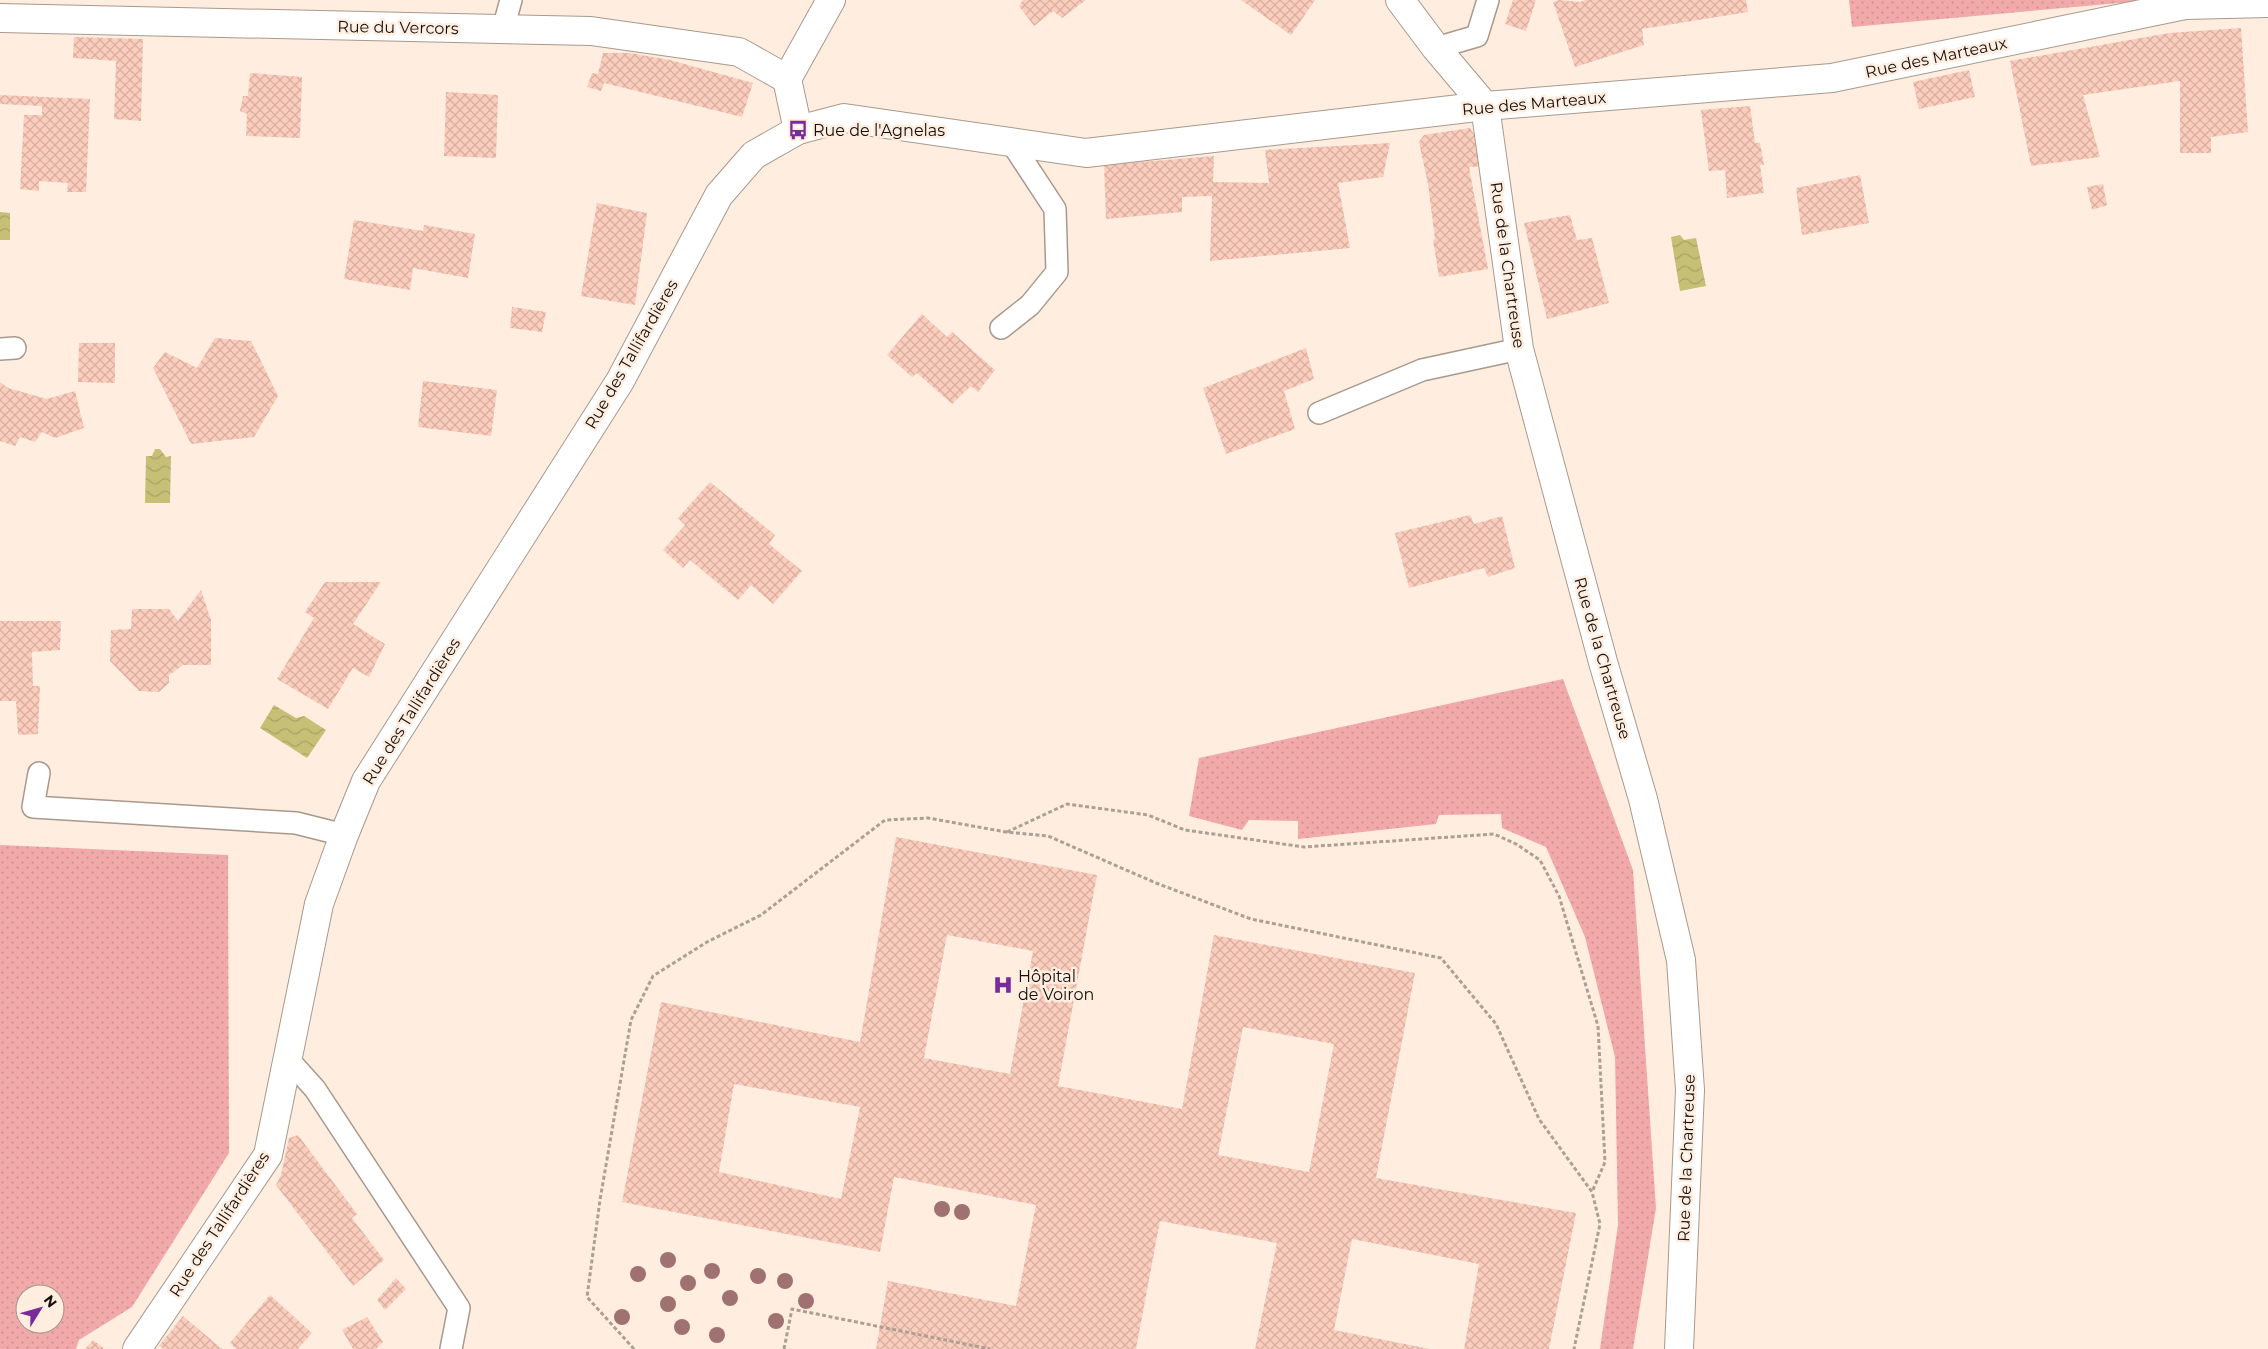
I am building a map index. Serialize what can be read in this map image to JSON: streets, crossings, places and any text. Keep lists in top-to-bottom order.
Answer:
{
  "streets": {
    "street": [
      "Rue du Vercors",
      "Rue des Marteaux",
      "Rue de la Chartreuse",
      "Rue des Tallifardières"
    ]
  },
  "crossings": [
    ["Rue des Marteaux", "Rue de la Chartreuse"],
    ["Rue des Marteaux", "Rue des Tallifardières"]
  ],
  "places": {
    "bus stop": ["Rue de l'Agnelas"],
    "hospital": ["Hôpital de Voiron"]
  },
  "north": "top right"
}
